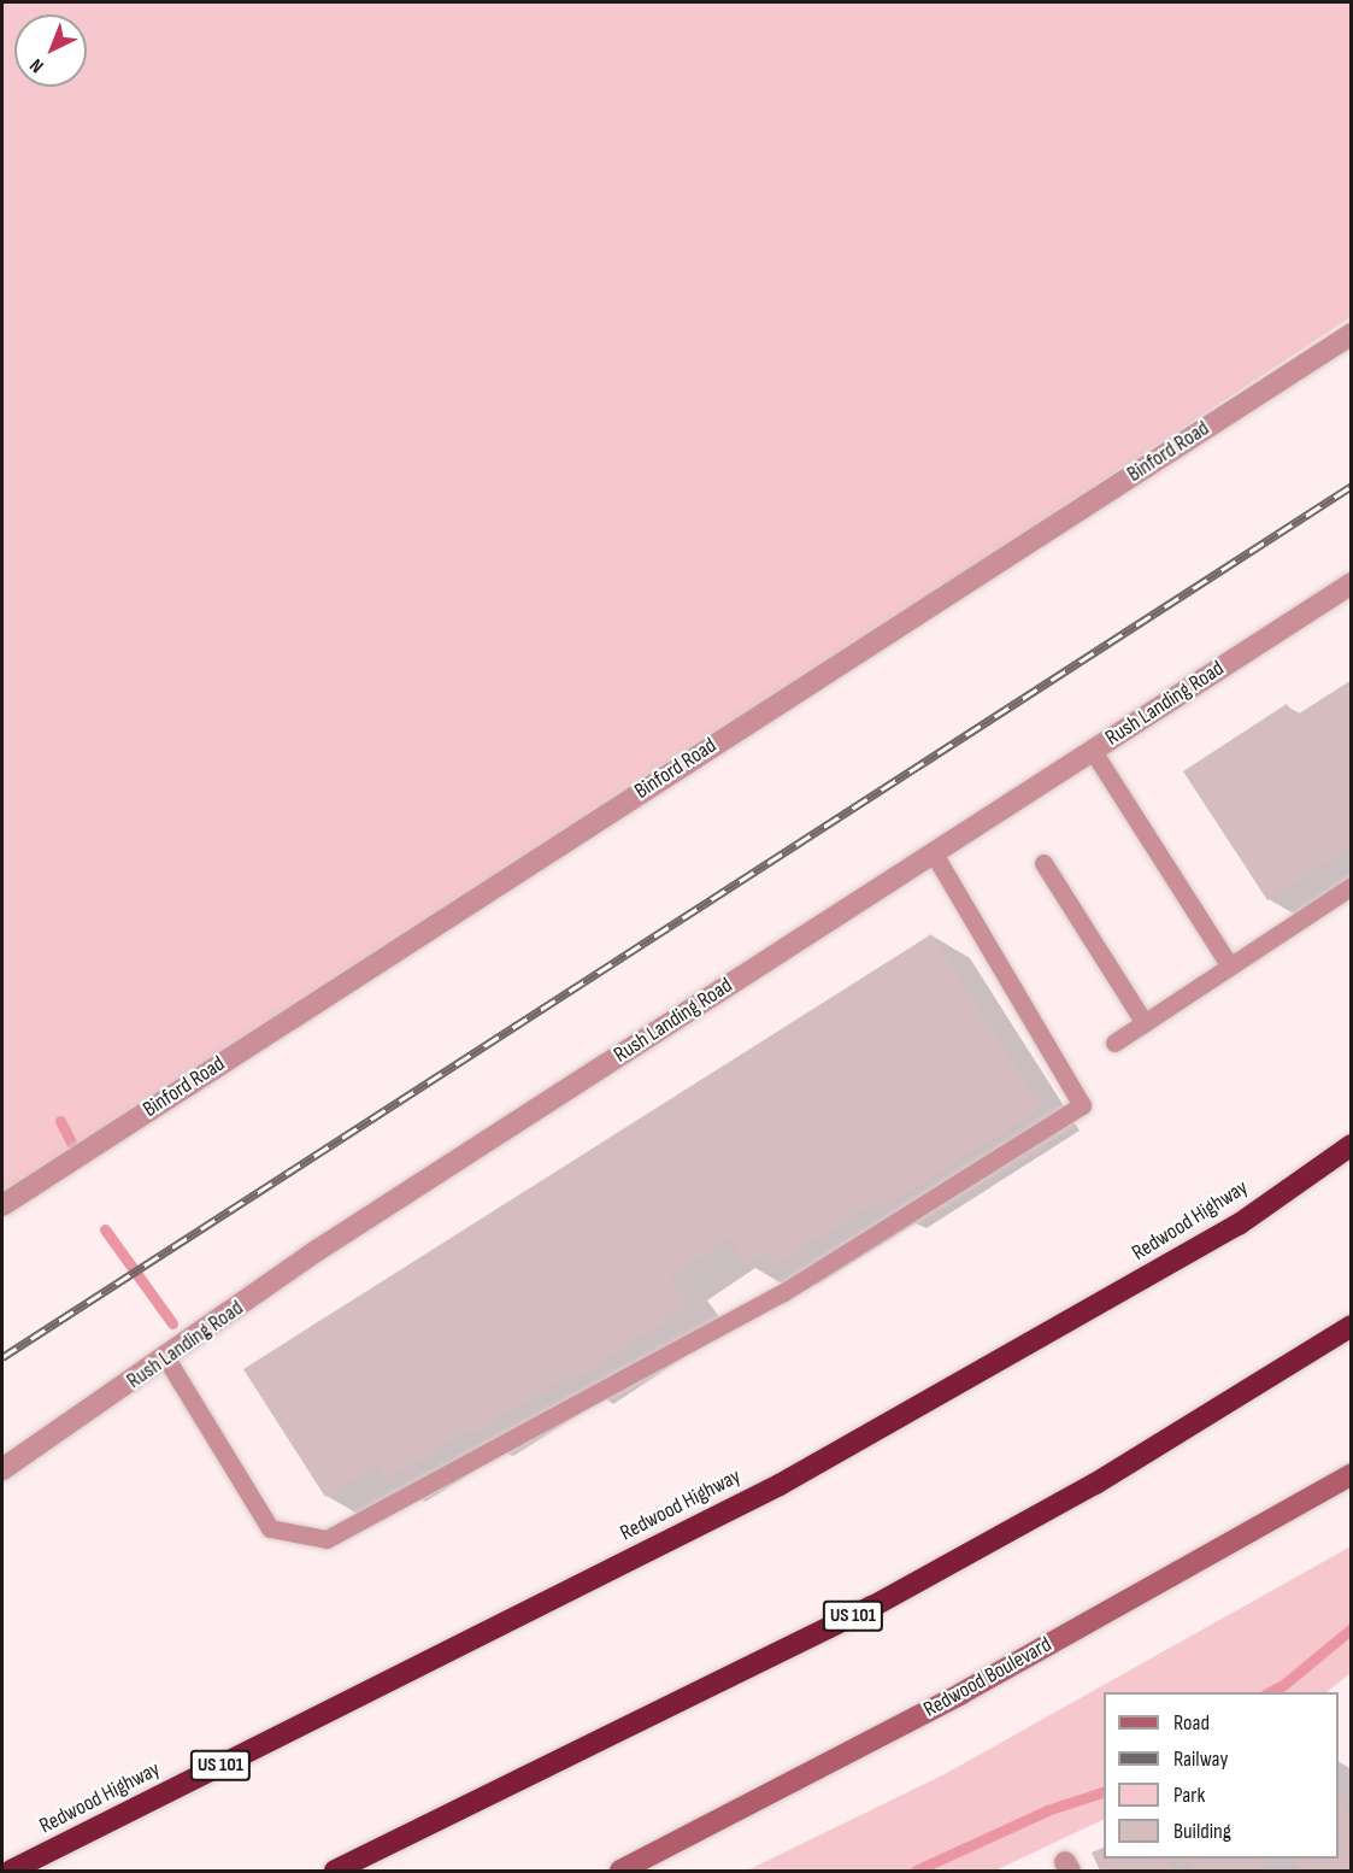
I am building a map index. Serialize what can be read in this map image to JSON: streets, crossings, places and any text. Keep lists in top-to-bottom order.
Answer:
{
  "streets": {
    "highway": ["Redwood Highway", "US 101"],
    "street": ["Binford Road", "Rush Landing Road", "Redwood Boulevard"]
  },
  "legend": [
    "Road",
    "Railway",
    "Park",
    "Building"
  ],
  "north": "bottom left"
}
